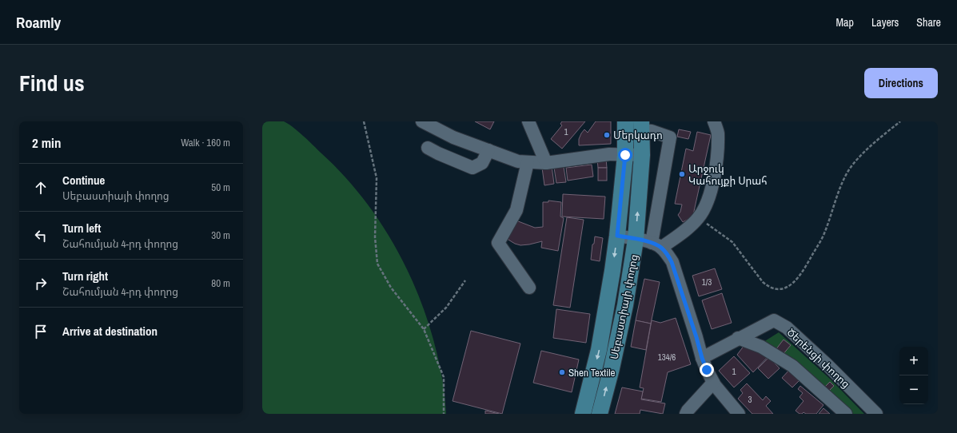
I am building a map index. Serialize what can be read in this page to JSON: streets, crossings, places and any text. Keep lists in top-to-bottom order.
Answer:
{
  "streets": {
    "main road": ["Սեբաստիայի փողոց"],
    "street": ["Ծերենցի փողոց"]
  },
  "places": ["Մերկադո", "Արջուկ Կահույքի Սրահ", "Shen Textile"],
  "house_numbers": [
    "1",
    "1/3",
    "134/6",
    "1",
    "3"
  ],
  "page": {
    "header": "Roamly",
    "nav": ["Map", "Layers", "Share"],
    "title": "Find us",
    "buttons": "Directions",
    "heading": ["2 min", "Walk · 160 m"],
    "list": [
      ["Continue", "Սեբաստիայի փողոց", "50 m"],
      ["Turn left", "Շահումյան 4-րդ փողոց", "30 m"],
      ["Turn right", "Շահումյան 4-րդ փողոց", "80 m"],
      "Arrive at destination"
    ],
    "map_buttons": ["+", "−"]
  }
}
